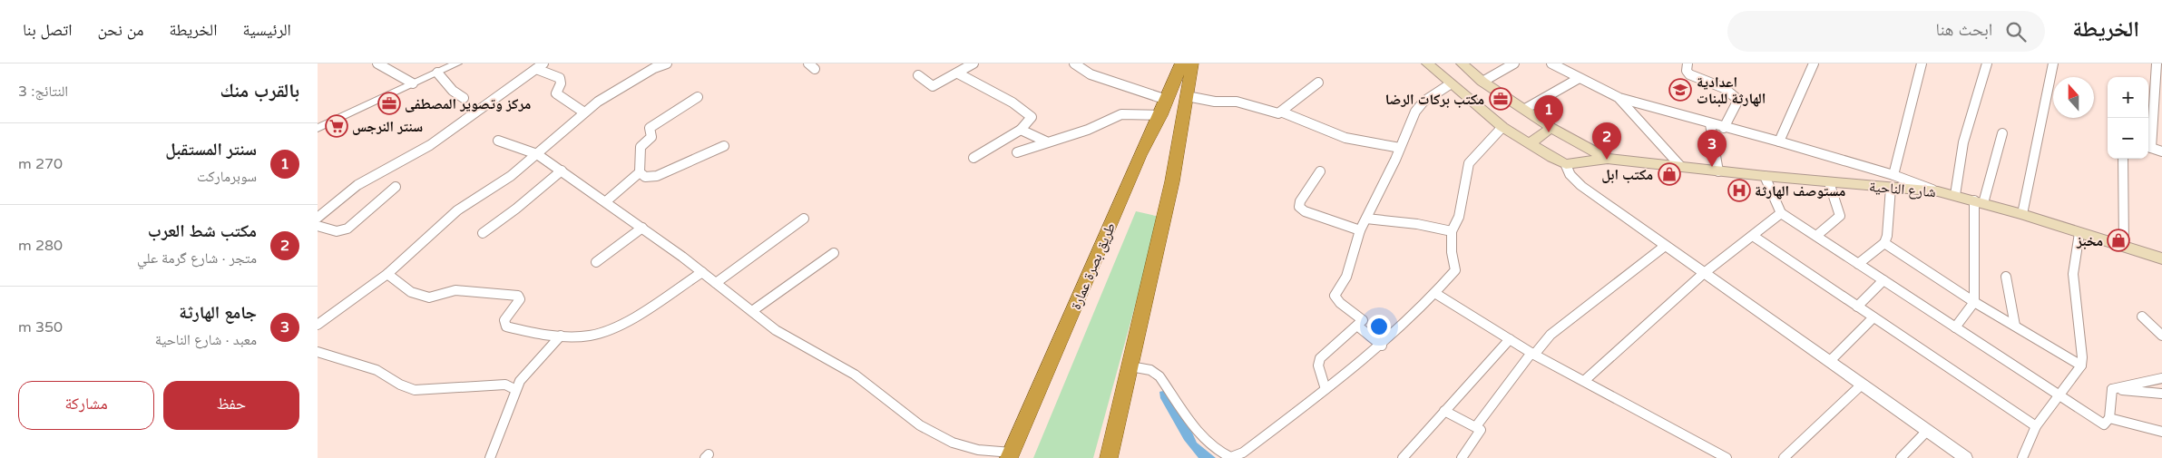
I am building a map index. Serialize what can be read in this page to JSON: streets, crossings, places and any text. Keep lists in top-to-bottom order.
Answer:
{
  "streets": {
    "highway": ["طريق بصرة عمارة"],
    "main road": ["شارع الناحية"]
  },
  "places": {
    "school or university": ["اعدادية الهارثة للبنات"],
    "office": ["مكتب بركات الرضا", "مركز وتصوير المصطفى"],
    "supermarket": ["سنتر النرجس"],
    "shop": ["مكتب ابل", "مخبز"],
    "hospital": ["مستوصف الهارثة"]
  },
  "north": "top",
  "page": {
    "header": "الخريطة",
    "search": "ابحث هنا",
    "nav": [
      "الرئيسية",
      "الخريطة",
      "من نحن",
      "اتصل بنا"
    ],
    "heading": ["بالقرب منك", "النتائج: 3"],
    "map_buttons": ["+", "−"],
    "pins": ["1", "2", "3"],
    "list": [
      {
        "mark": "1",
        "name": "سنتر المستقبل",
        "note": "سوبرماركت",
        "value": "270 m"
      },
      {
        "mark": "2",
        "name": "مكتب شط العرب",
        "note": "متجر · شارع گرمة علي",
        "value": "280 m"
      },
      {
        "mark": "3",
        "name": "جامع الهارثة",
        "note": "معبد · شارع الناحية",
        "value": "350 m"
      }
    ],
    "buttons": ["حفظ", "مشاركة"]
  }
}
